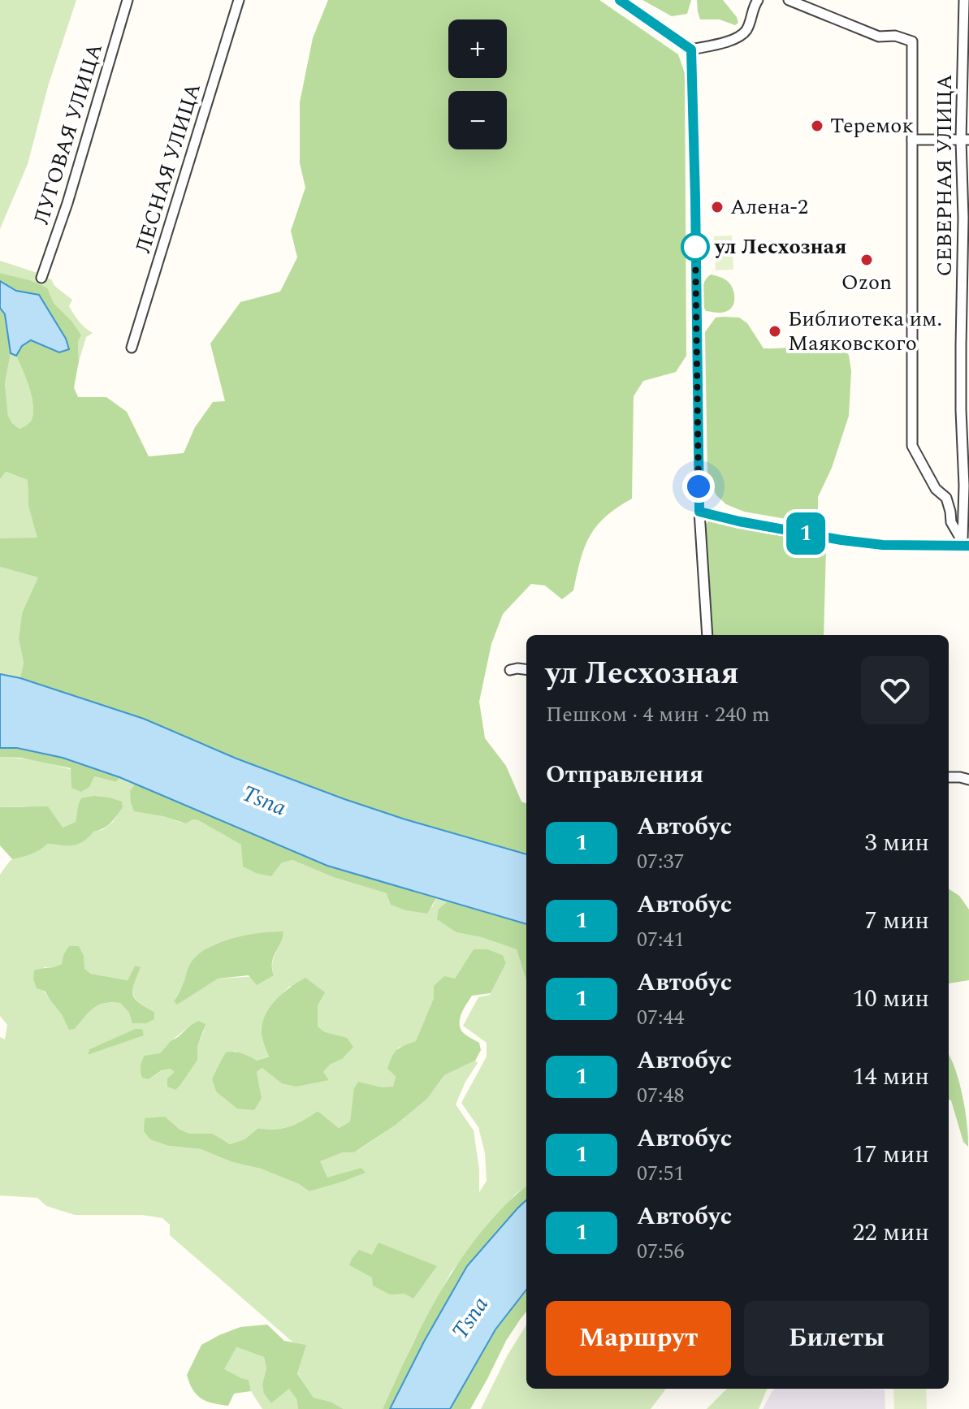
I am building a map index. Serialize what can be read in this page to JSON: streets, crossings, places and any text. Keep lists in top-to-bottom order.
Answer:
{
  "streets": {
    "street": ["ЛУГОВАЯ УЛИЦА", "ЛЕСНАЯ УЛИЦА", "СЕВЕРНАЯ УЛИЦА"]
  },
  "water": ["Tsna"],
  "places": [
    "Теремок",
    "Алена-2",
    "ул Лесхозная",
    "Ozon",
    "Библиотека им. Маяковского"
  ],
  "lines": ["bus line 1"],
  "page": {
    "on_map": "1",
    "map_buttons": ["+", "−"],
    "heading": [
      ["ул Лесхозная", "Пешком · 4 мин · 240 m"],
      "Отправления"
    ],
    "list": [
      {
        "mark": "1",
        "name": "Автобус",
        "note": "07:37",
        "value": "3 мин"
      },
      {
        "mark": "1",
        "name": "Автобус",
        "note": "07:41",
        "value": "7 мин"
      },
      {
        "mark": "1",
        "name": "Автобус",
        "note": "07:44",
        "value": "10 мин"
      },
      {
        "mark": "1",
        "name": "Автобус",
        "note": "07:48",
        "value": "14 мин"
      },
      {
        "mark": "1",
        "name": "Автобус",
        "note": "07:51",
        "value": "17 мин"
      },
      {
        "mark": "1",
        "name": "Автобус",
        "note": "07:56",
        "value": "22 мин"
      }
    ],
    "buttons": ["Маршрут", "Билеты"]
  }
}
